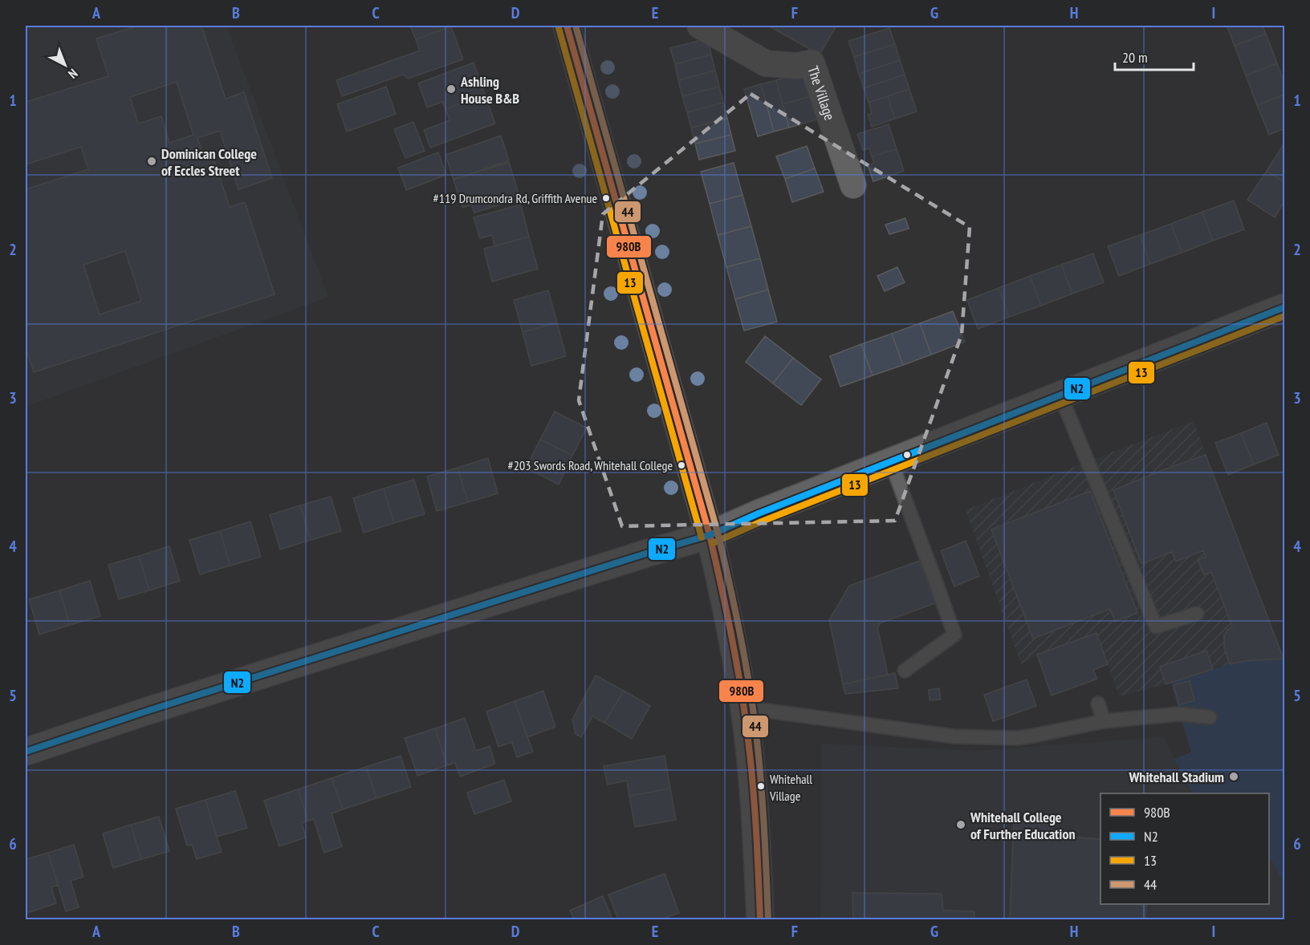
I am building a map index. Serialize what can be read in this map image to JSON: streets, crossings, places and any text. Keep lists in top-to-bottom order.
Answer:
{
  "streets": {
    "street": ["The Village"]
  },
  "places": [
    "Ashling House B&B",
    "Dominican College of Eccles Street",
    "#119 Drumcondra Rd, Griffith Avenue",
    "#203 Swords Road, Whitehall College",
    "Whitehall Stadium",
    "Whitehall Village",
    "Whitehall College of Further Education"
  ],
  "lines": [
    "transit line 980B",
    "transit line 44",
    "transit line 13",
    "transit line N2"
  ],
  "legend": [
    "980B",
    "N2",
    "13",
    "44"
  ],
  "scale_bar": "20 m",
  "north": "bottom right",
  "grid": {
    "columns": [
      "A",
      "B",
      "C",
      "D",
      "E",
      "F",
      "G",
      "H",
      "I"
    ],
    "rows": [
      "1",
      "2",
      "3",
      "4",
      "5",
      "6"
    ]
  }
}
